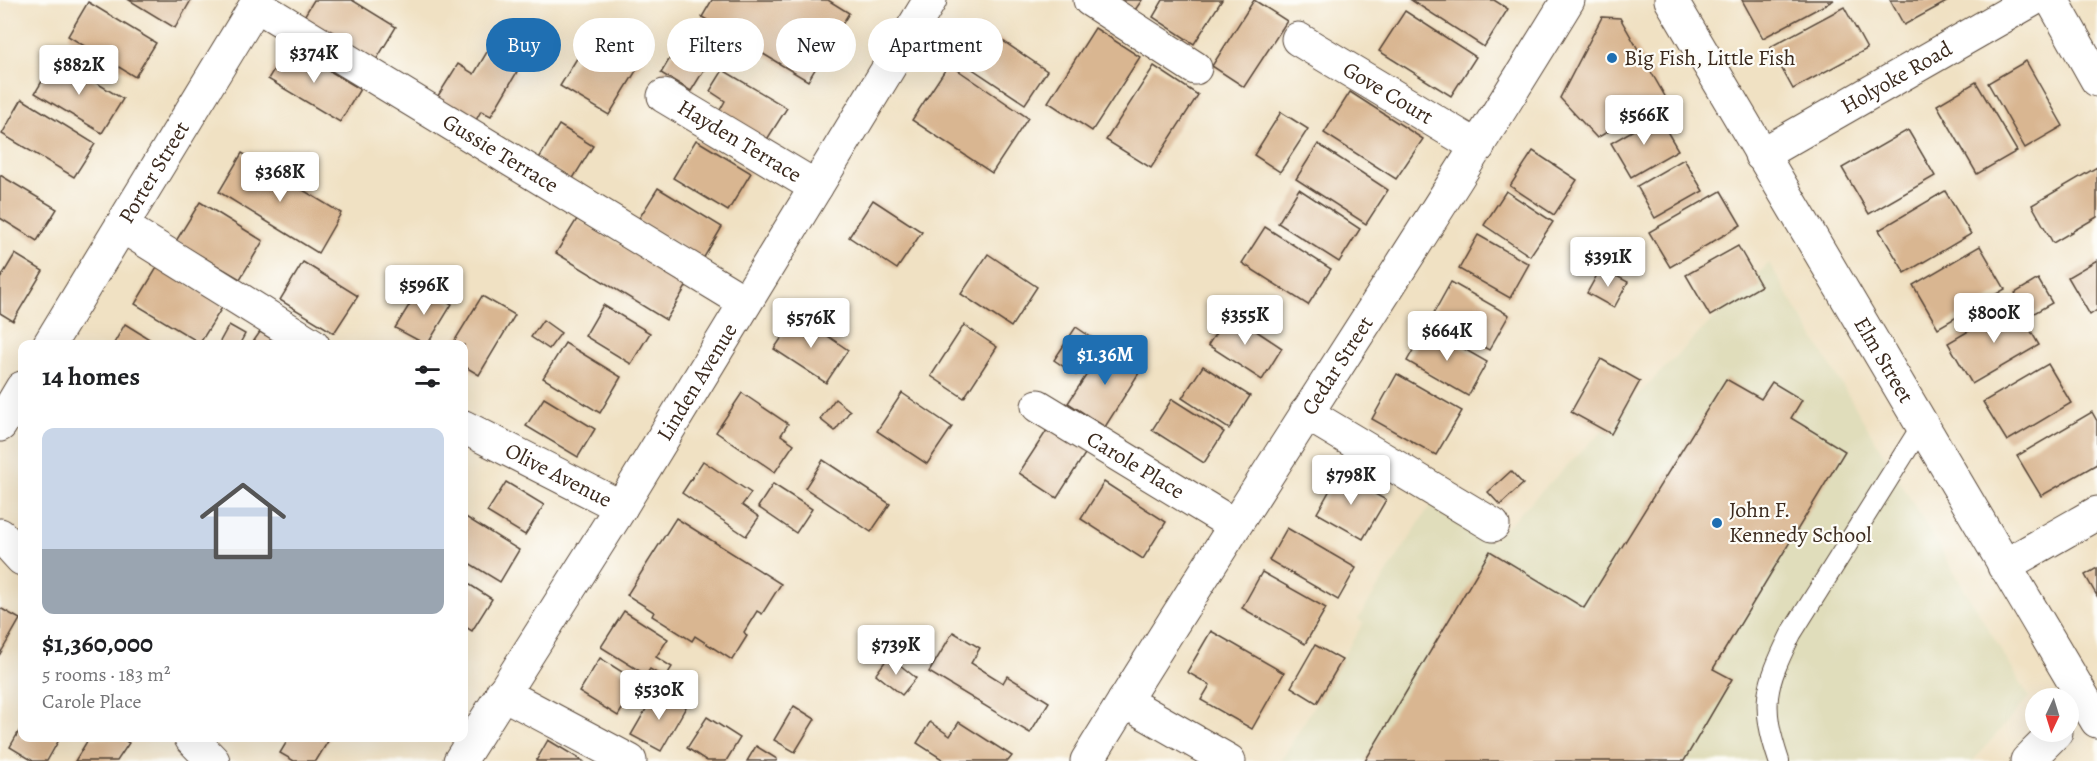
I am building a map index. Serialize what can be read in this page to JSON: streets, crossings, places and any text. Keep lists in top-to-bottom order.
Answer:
{
  "streets": {
    "street": [
      "Holyoke Road",
      "Gove Court",
      "Hayden Terrace",
      "Gussie Terrace",
      "Porter Street",
      "Elm Street",
      "Cedar Street",
      "Linden Avenue",
      "Carole Place",
      "Olive Avenue"
    ]
  },
  "crossings": [
    ["Holyoke Road", "Elm Street"],
    ["Gove Court", "Cedar Street"],
    ["Hayden Terrace", "Linden Avenue"],
    ["Gussie Terrace", "Porter Street"],
    ["Gussie Terrace", "Linden Avenue"],
    ["Cedar Street", "Carole Place"],
    ["Linden Avenue", "Olive Avenue"]
  ],
  "places": ["Big Fish, Little Fish", "John F. Kennedy School"],
  "north": "bottom",
  "page": {
    "chip": [
      "Buy",
      "Rent",
      "Filters",
      "New",
      "Apartment"
    ],
    "price": [
      "$374K",
      "$882K",
      "$566K",
      "$368K",
      "$391K",
      "$596K",
      "$800K",
      "$355K",
      "$576K",
      "$664K",
      "$1.36M",
      "$798K",
      "$739K",
      "$530K"
    ],
    "heading": "14 homes",
    "list": [
      {
        "name": "$1,360,000",
        "note": "5 rooms · 183 m² · Carole Place"
      }
    ]
  }
}
